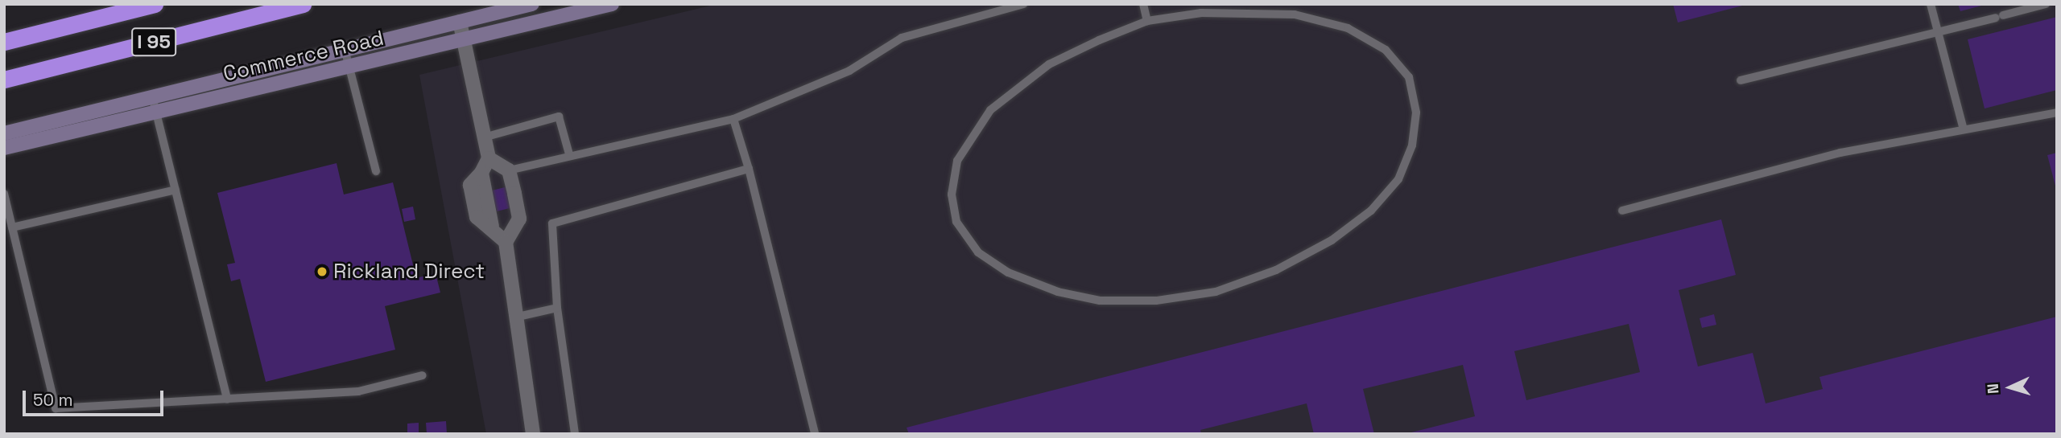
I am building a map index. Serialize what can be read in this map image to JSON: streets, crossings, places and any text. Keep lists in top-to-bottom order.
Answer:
{
  "streets": {
    "highway": ["I 95"],
    "main road": ["Commerce Road"]
  },
  "places": ["Rickland Direct"],
  "scale_bar": "50 m",
  "north": "left"
}
